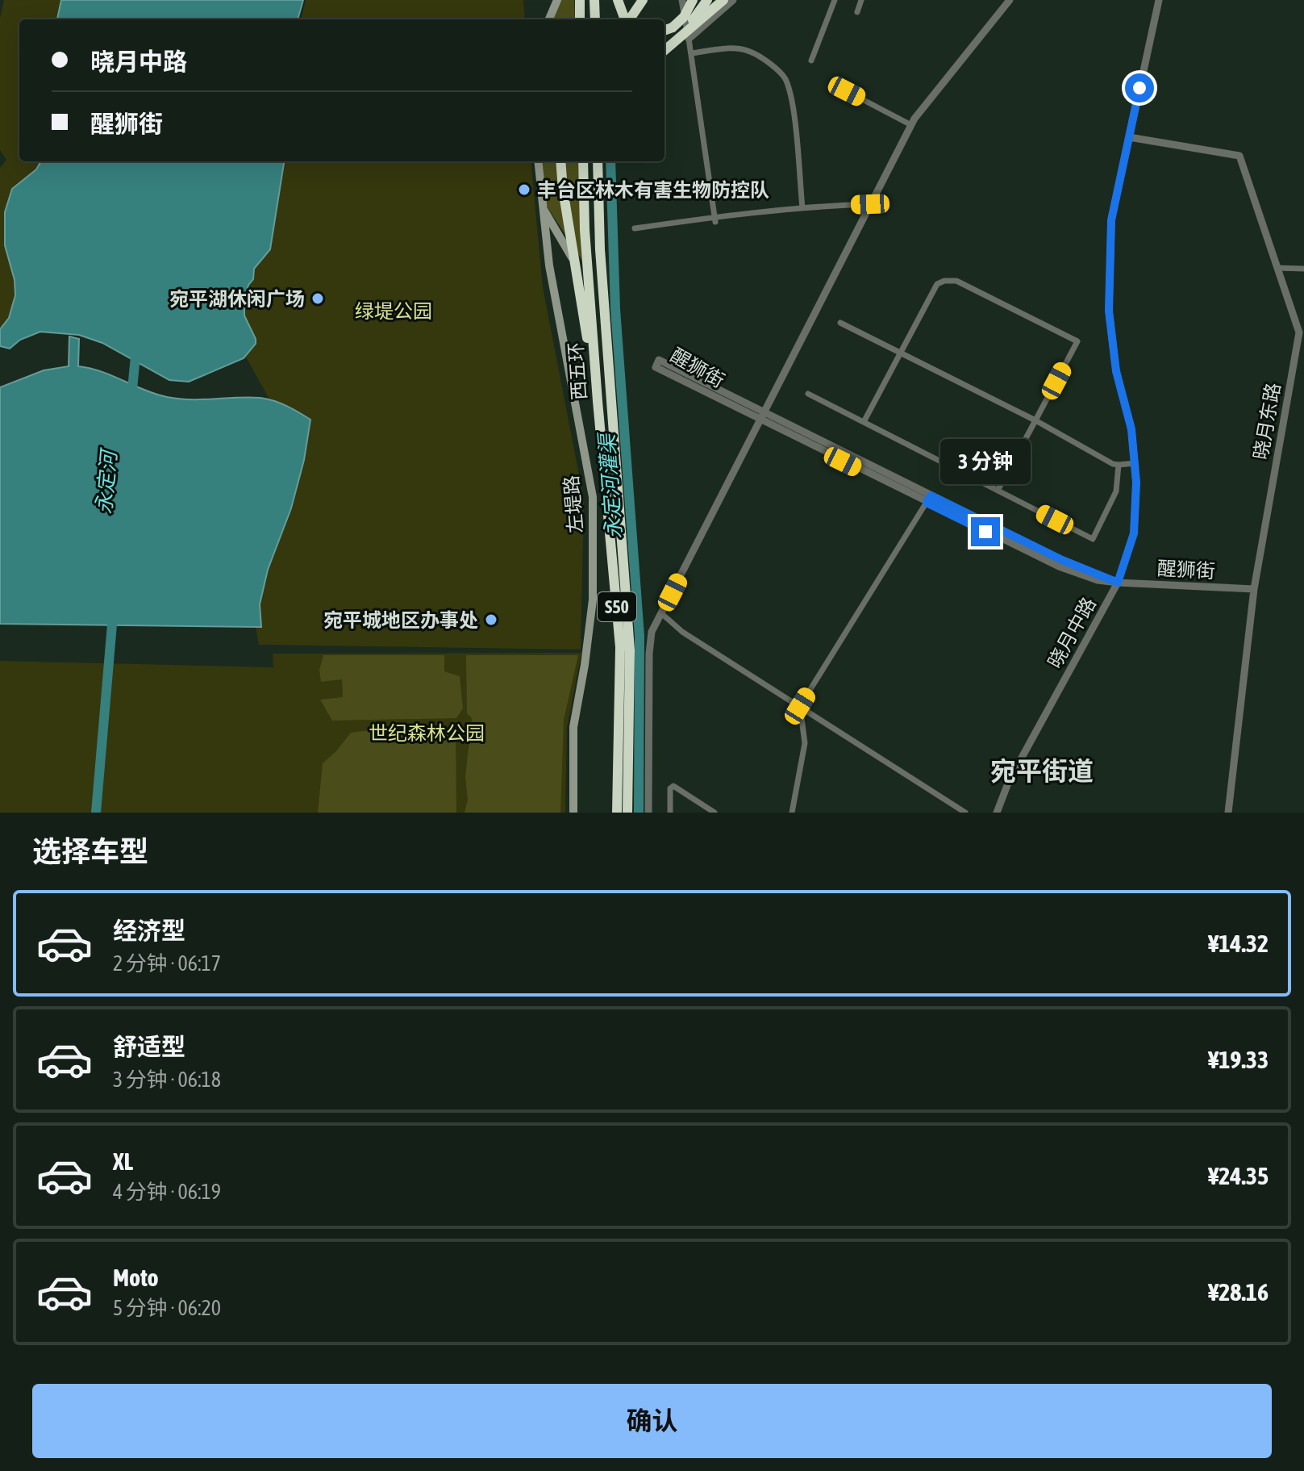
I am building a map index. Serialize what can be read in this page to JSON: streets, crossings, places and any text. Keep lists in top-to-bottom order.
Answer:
{
  "streets": {
    "highway": ["西五环", "S50"],
    "main road": ["左堤路"],
    "street": ["醒狮街", "晓月东路", "晓月中路"]
  },
  "crossings": [
    ["醒狮街", "晓月东路"],
    ["醒狮街", "晓月中路"],
    ["晓月东路", "晓月中路"]
  ],
  "districts": ["宛平街道"],
  "water": ["永定河", "永定河灌渠"],
  "parks": ["绿堤公园", "世纪森林公园"],
  "places": ["丰台区林木有害生物防控队", "宛平湖休闲广场", "宛平城地区办事处"],
  "page": {
    "banner": ["晓月中路", "醒狮街"],
    "bubble": "3 分钟",
    "heading": "选择车型",
    "list": [
      {
        "name": "经济型",
        "note": "2 分钟 · 06:17",
        "value": "¥14.32"
      },
      {
        "name": "舒适型",
        "note": "3 分钟 · 06:18",
        "value": "¥19.33"
      },
      {
        "name": "XL",
        "note": "4 分钟 · 06:19",
        "value": "¥24.35"
      },
      {
        "name": "Moto",
        "note": "5 分钟 · 06:20",
        "value": "¥28.16"
      }
    ],
    "buttons": "确认"
  }
}
